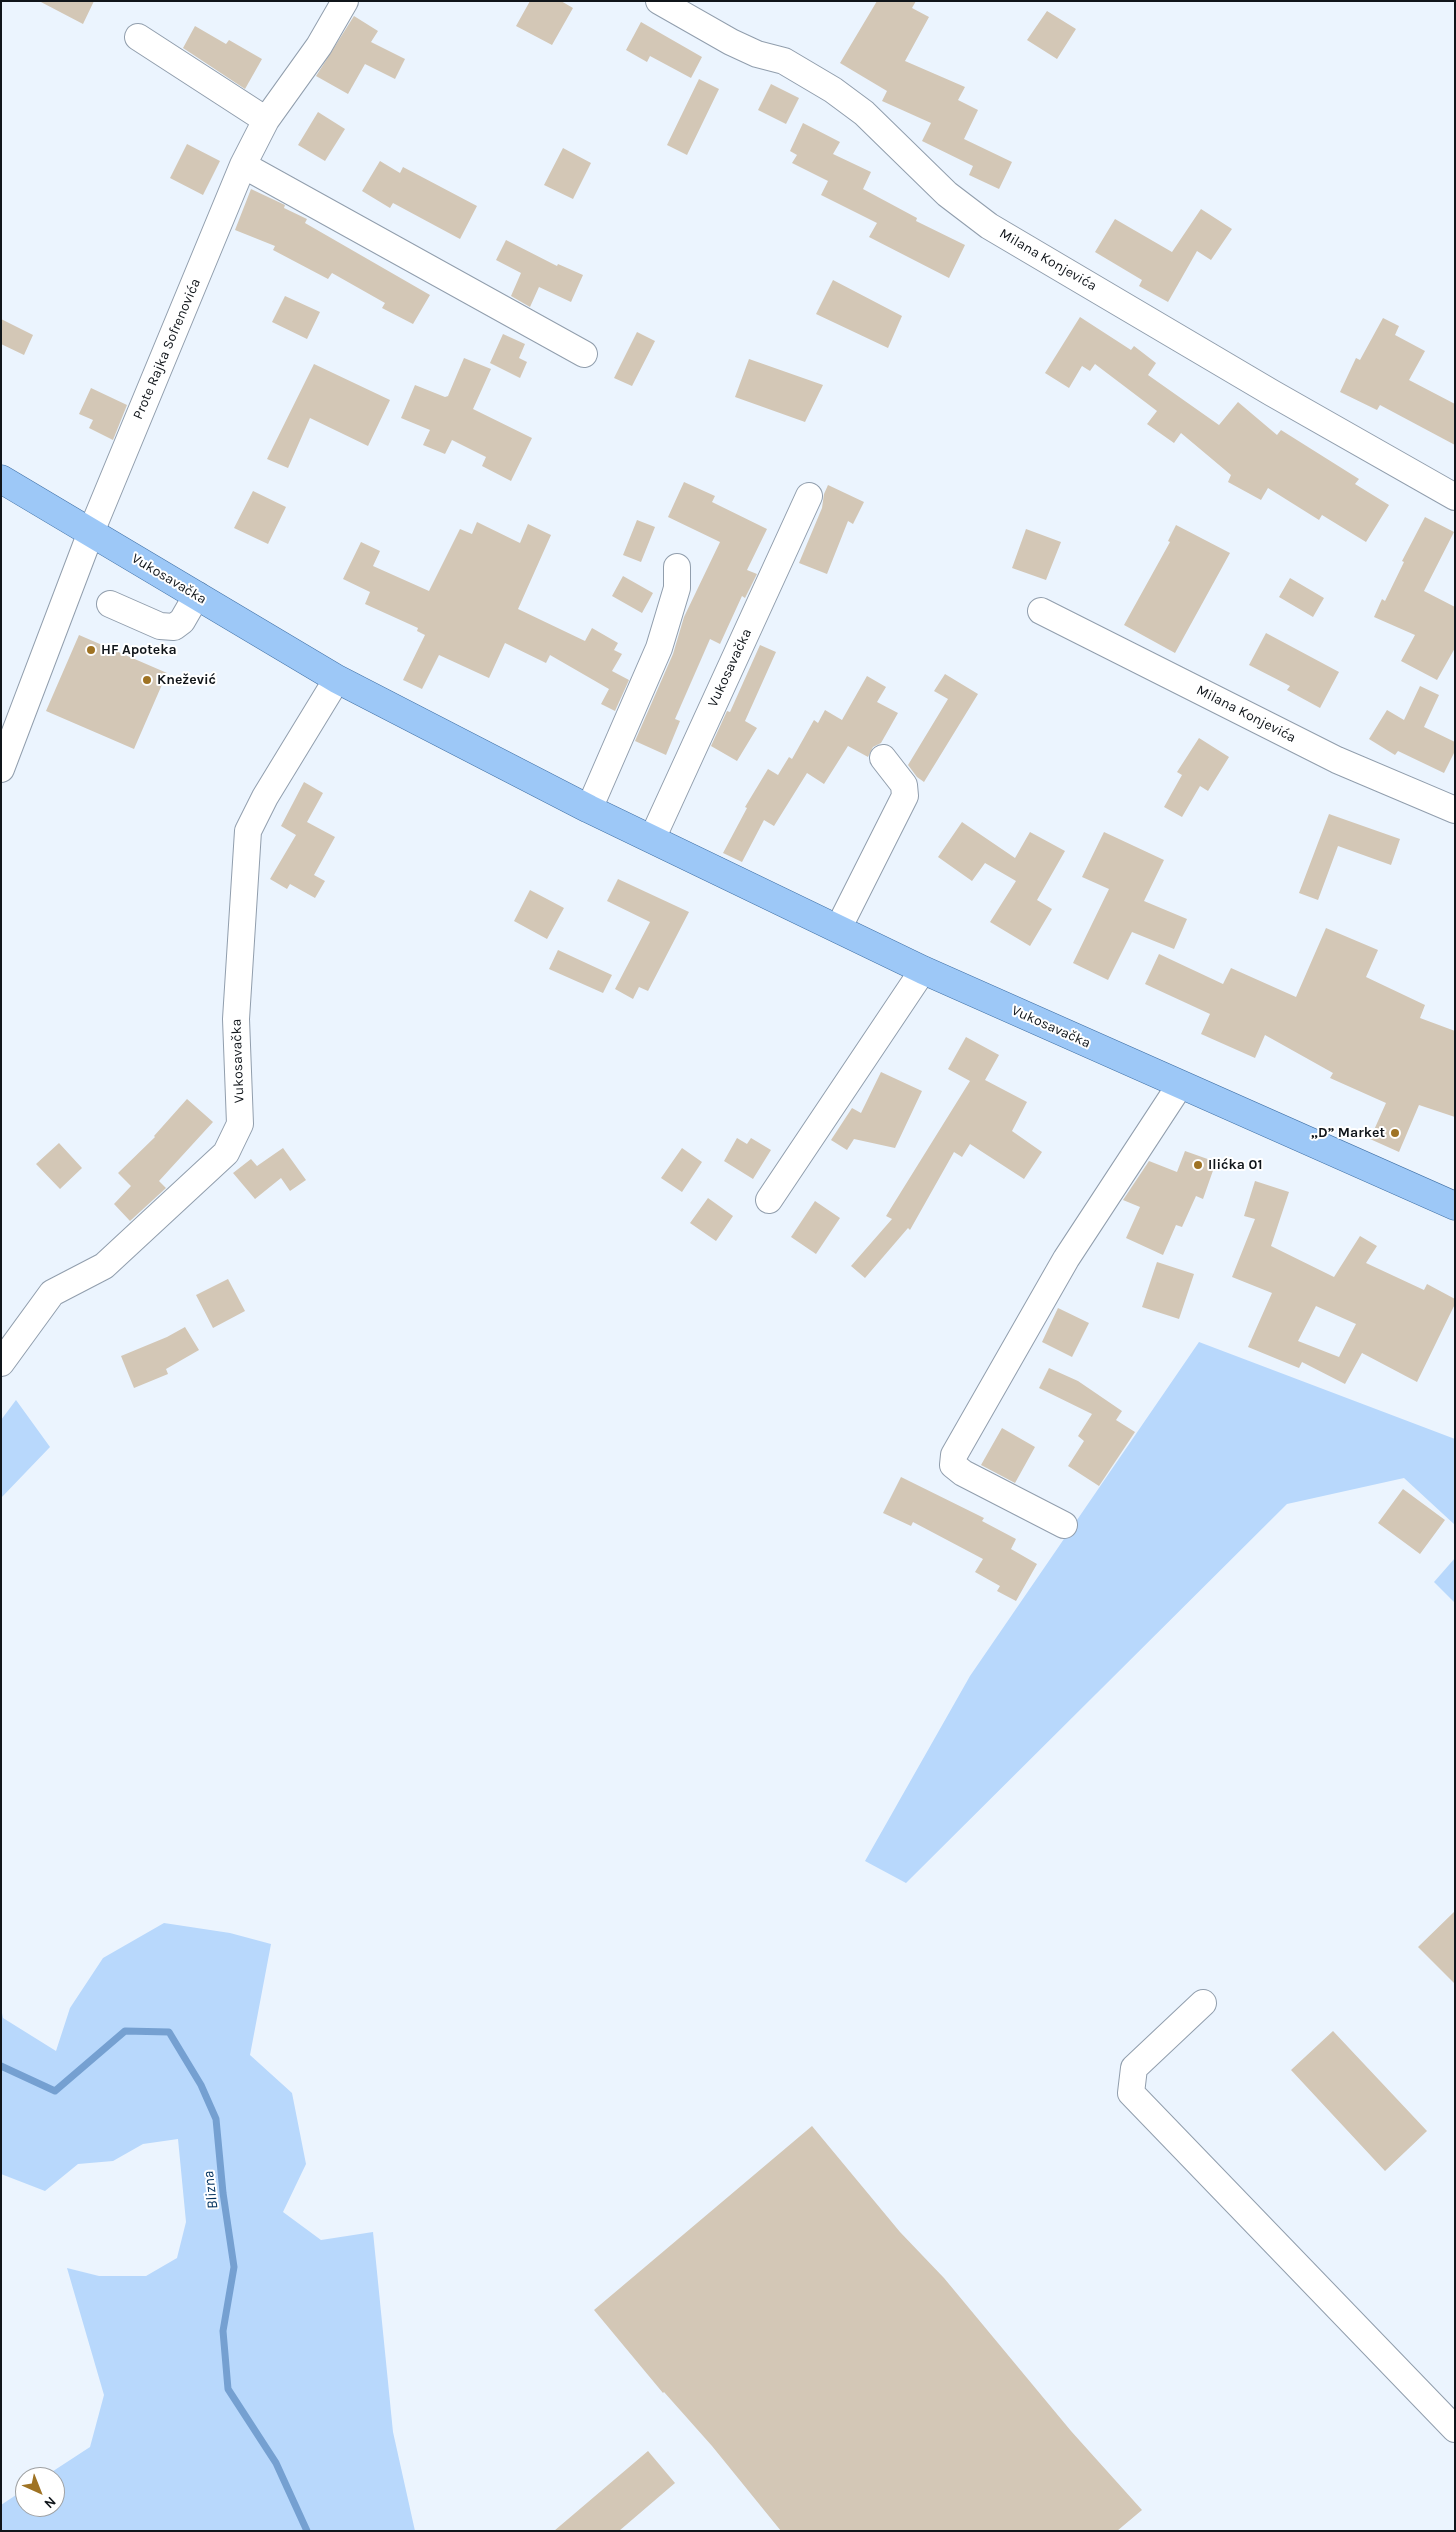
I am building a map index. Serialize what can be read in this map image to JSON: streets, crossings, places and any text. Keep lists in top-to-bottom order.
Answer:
{
  "streets": {
    "main road": ["Vukosavačka"],
    "street": ["Milana Konjevića", "Prote Rajka Sofrenovića"]
  },
  "crossings": [
    ["Prote Rajka Sofrenovića", "Vukosavačka"]
  ],
  "water": ["Blizna"],
  "places": [
    "HF Apoteka",
    "Knežević",
    "„D” Market",
    "Ilićka 01"
  ],
  "north": "bottom right"
}
